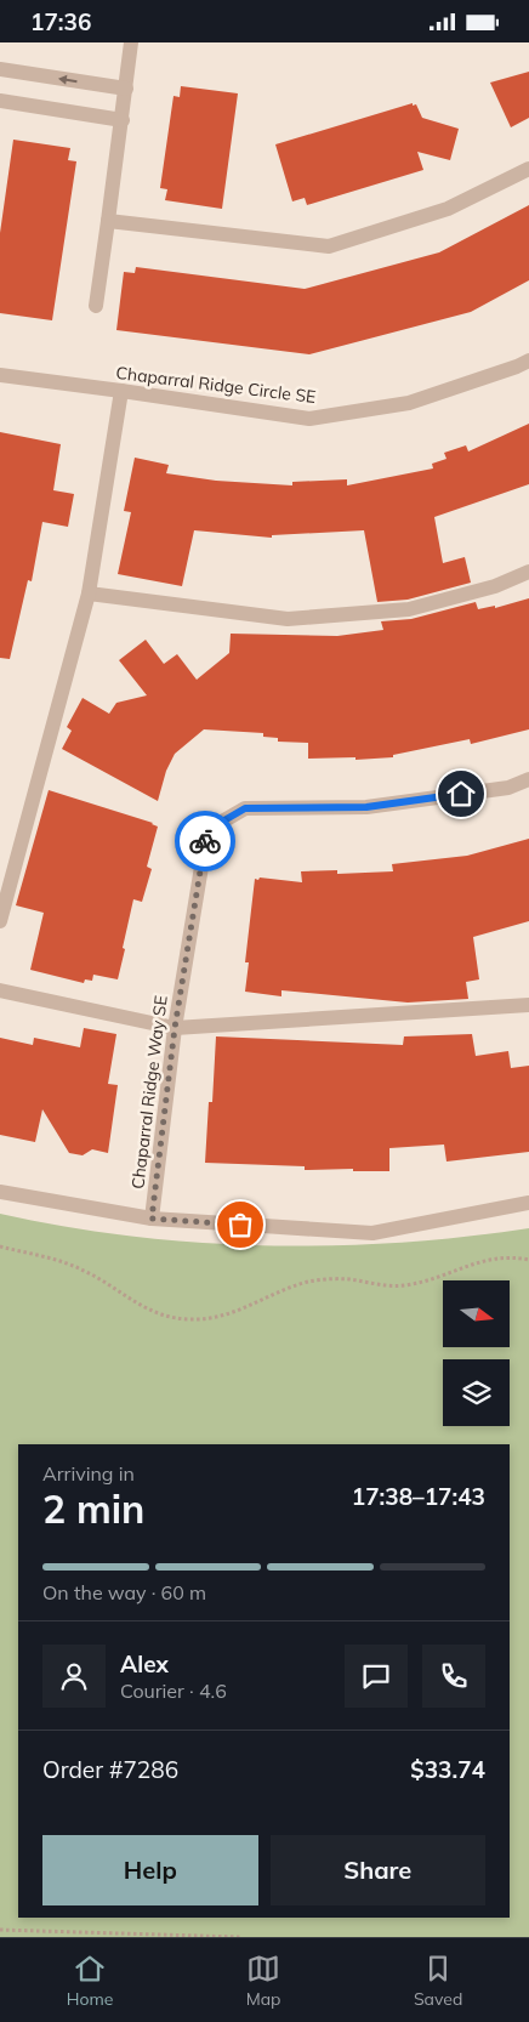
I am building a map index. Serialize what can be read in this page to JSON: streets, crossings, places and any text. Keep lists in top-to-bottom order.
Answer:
{
  "streets": {
    "street": ["Chaparral Ridge Circle SE", "Chaparral Ridge Way SE"]
  },
  "north": "right",
  "page": {
    "status": "17:36",
    "heading": ["2 min", "Arriving in", "17:38–17:43"],
    "panel": [
      "Alex",
      "Courier · 4.6",
      "Order #7286",
      "$33.74"
    ],
    "bar": "On the way · 60 m",
    "buttons": ["Help", "Share"],
    "tabs": ["Home", "Map", "Saved"]
  }
}
